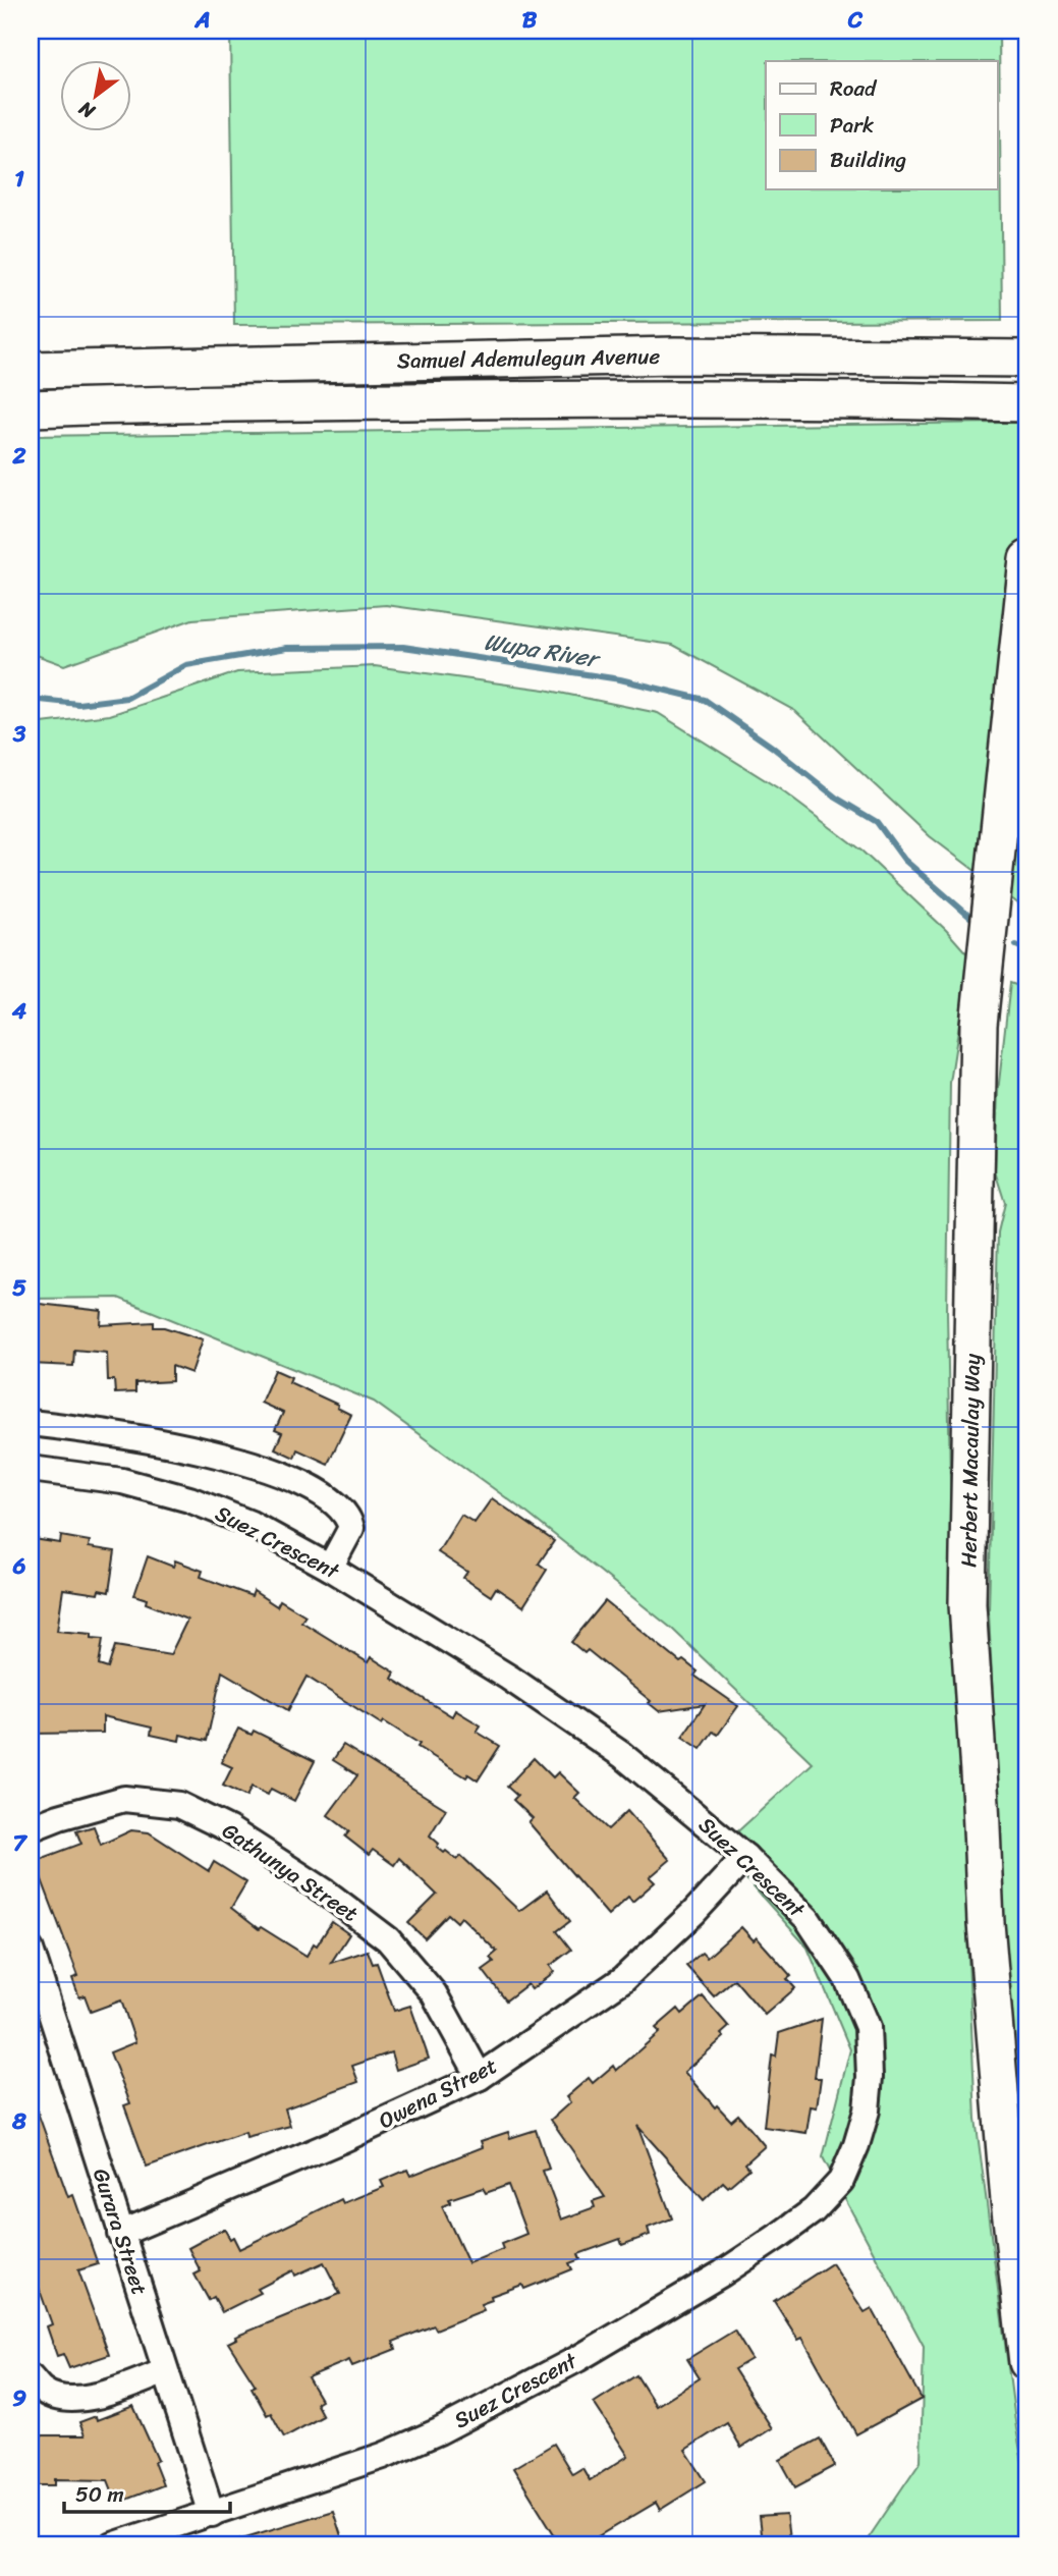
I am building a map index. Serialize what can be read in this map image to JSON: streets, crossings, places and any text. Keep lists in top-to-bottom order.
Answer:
{
  "streets": {
    "main road": ["Samuel Ademulegun Avenue", "Herbert Macaulay Way"],
    "street": [
      "Suez Crescent",
      "Gathunya Street",
      "Owena Street",
      "Gurara Street"
    ]
  },
  "crossings": [
    ["Suez Crescent", "Owena Street"],
    ["Suez Crescent", "Gurara Street"],
    ["Gathunya Street", "Owena Street"],
    ["Owena Street", "Gurara Street"]
  ],
  "water": ["Wupa River"],
  "legend": ["Road", "Park", "Building"],
  "scale_bar": "50 m",
  "north": "bottom left",
  "grid": {
    "columns": ["A", "B", "C"],
    "rows": [
      "1",
      "2",
      "3",
      "4",
      "5",
      "6",
      "7",
      "8",
      "9"
    ]
  }
}
